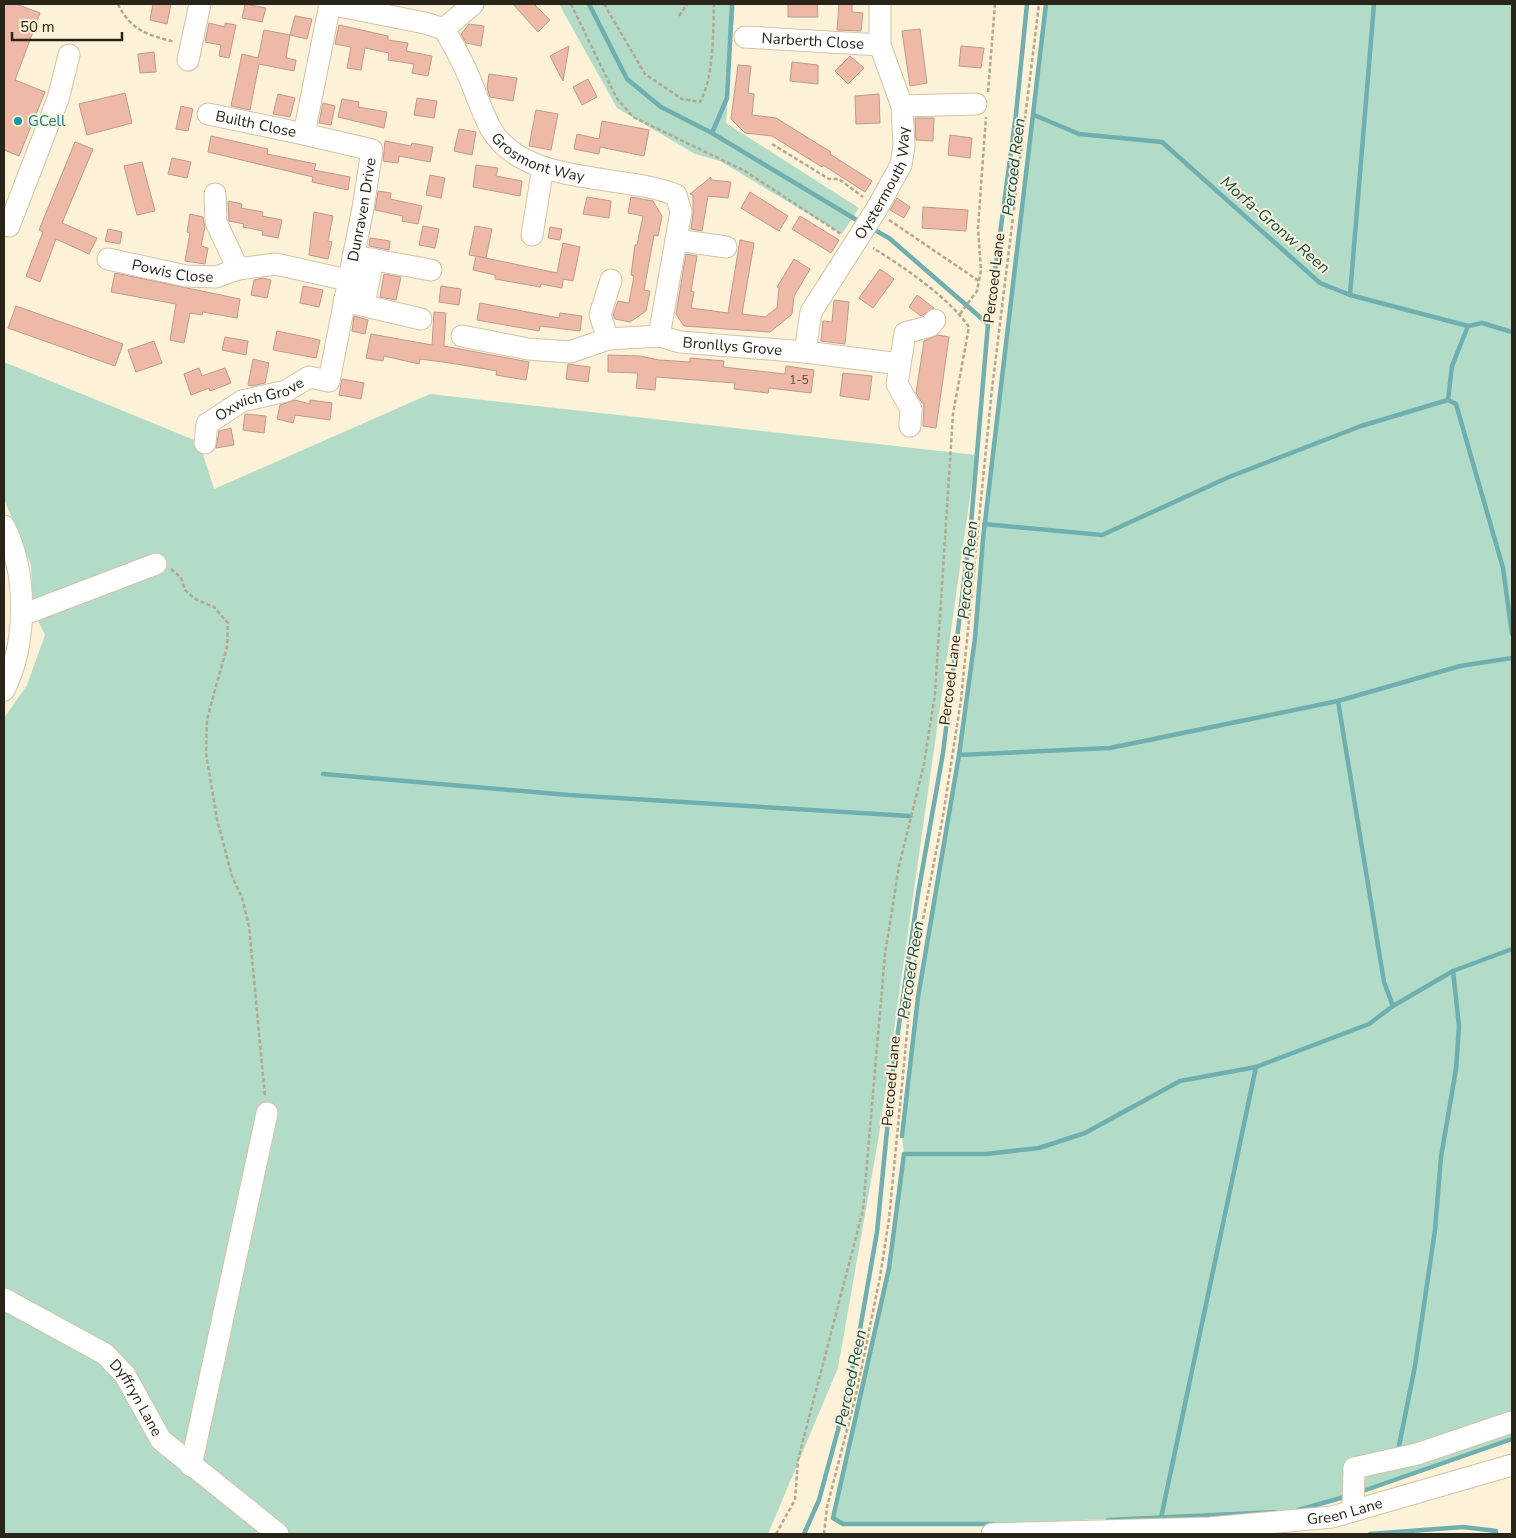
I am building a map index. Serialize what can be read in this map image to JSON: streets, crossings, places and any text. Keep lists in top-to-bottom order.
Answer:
{
  "streets": {
    "street": [
      "Narberth Close",
      "Builth Close",
      "Grosmont Way",
      "Oystermouth Way",
      "Dunraven Drive",
      "Powis Close",
      "Bronllys Grove",
      "Oxwich Grove",
      "Dyffryn Lane",
      "Green Lane"
    ],
    "path": ["Percoed Lane"]
  },
  "crossings": [
    ["Narberth Close", "Oystermouth Way"],
    ["Builth Close", "Dunraven Drive"],
    ["Grosmont Way", "Bronllys Grove"],
    ["Oystermouth Way", "Bronllys Grove"],
    ["Dunraven Drive", "Powis Close"],
    ["Dunraven Drive", "Oxwich Grove"]
  ],
  "water": ["Percoed Reen", "Morfa-Gronw Reen"],
  "places": ["GCell"],
  "house_numbers": ["1-5"],
  "scale_bar": "50 m"
}
